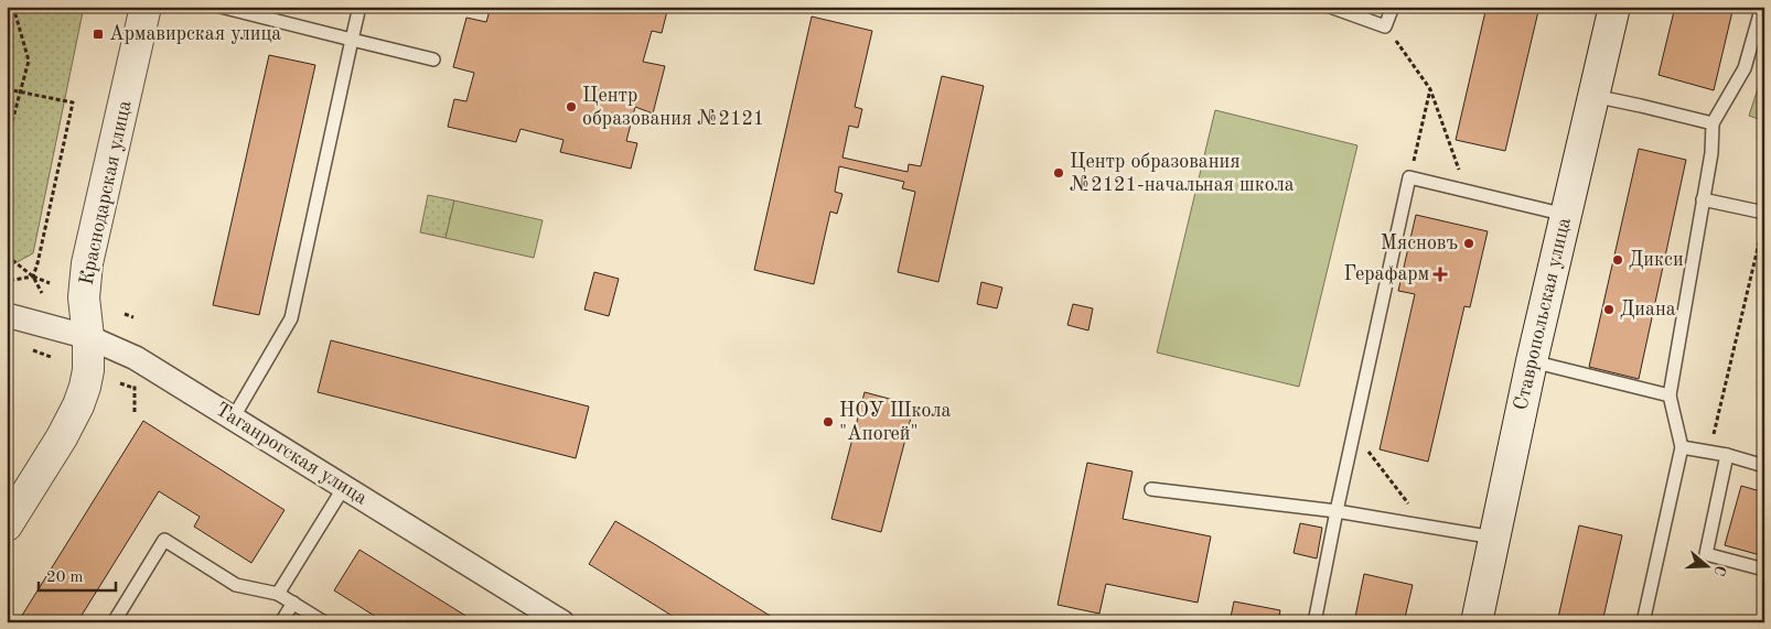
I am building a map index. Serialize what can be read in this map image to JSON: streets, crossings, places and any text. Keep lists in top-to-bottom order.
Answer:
{
  "streets": {
    "main road": ["Краснодарская улица", "Ставропольская улица"],
    "street": ["Таганрогская улица"]
  },
  "crossings": [
    ["Краснодарская улица", "Таганрогская улица"]
  ],
  "places": {
    "transit": ["Армавирская улица"],
    "other": [
      "Центр образования №2121",
      "Центр образования №2121-начальная школа",
      "Мясновъ",
      "Дикси",
      "Диана",
      "НОУ Школа \"Апогей\""
    ],
    "health": ["Герафарм"]
  },
  "scale_bar": "20 m",
  "north": "right"
}
